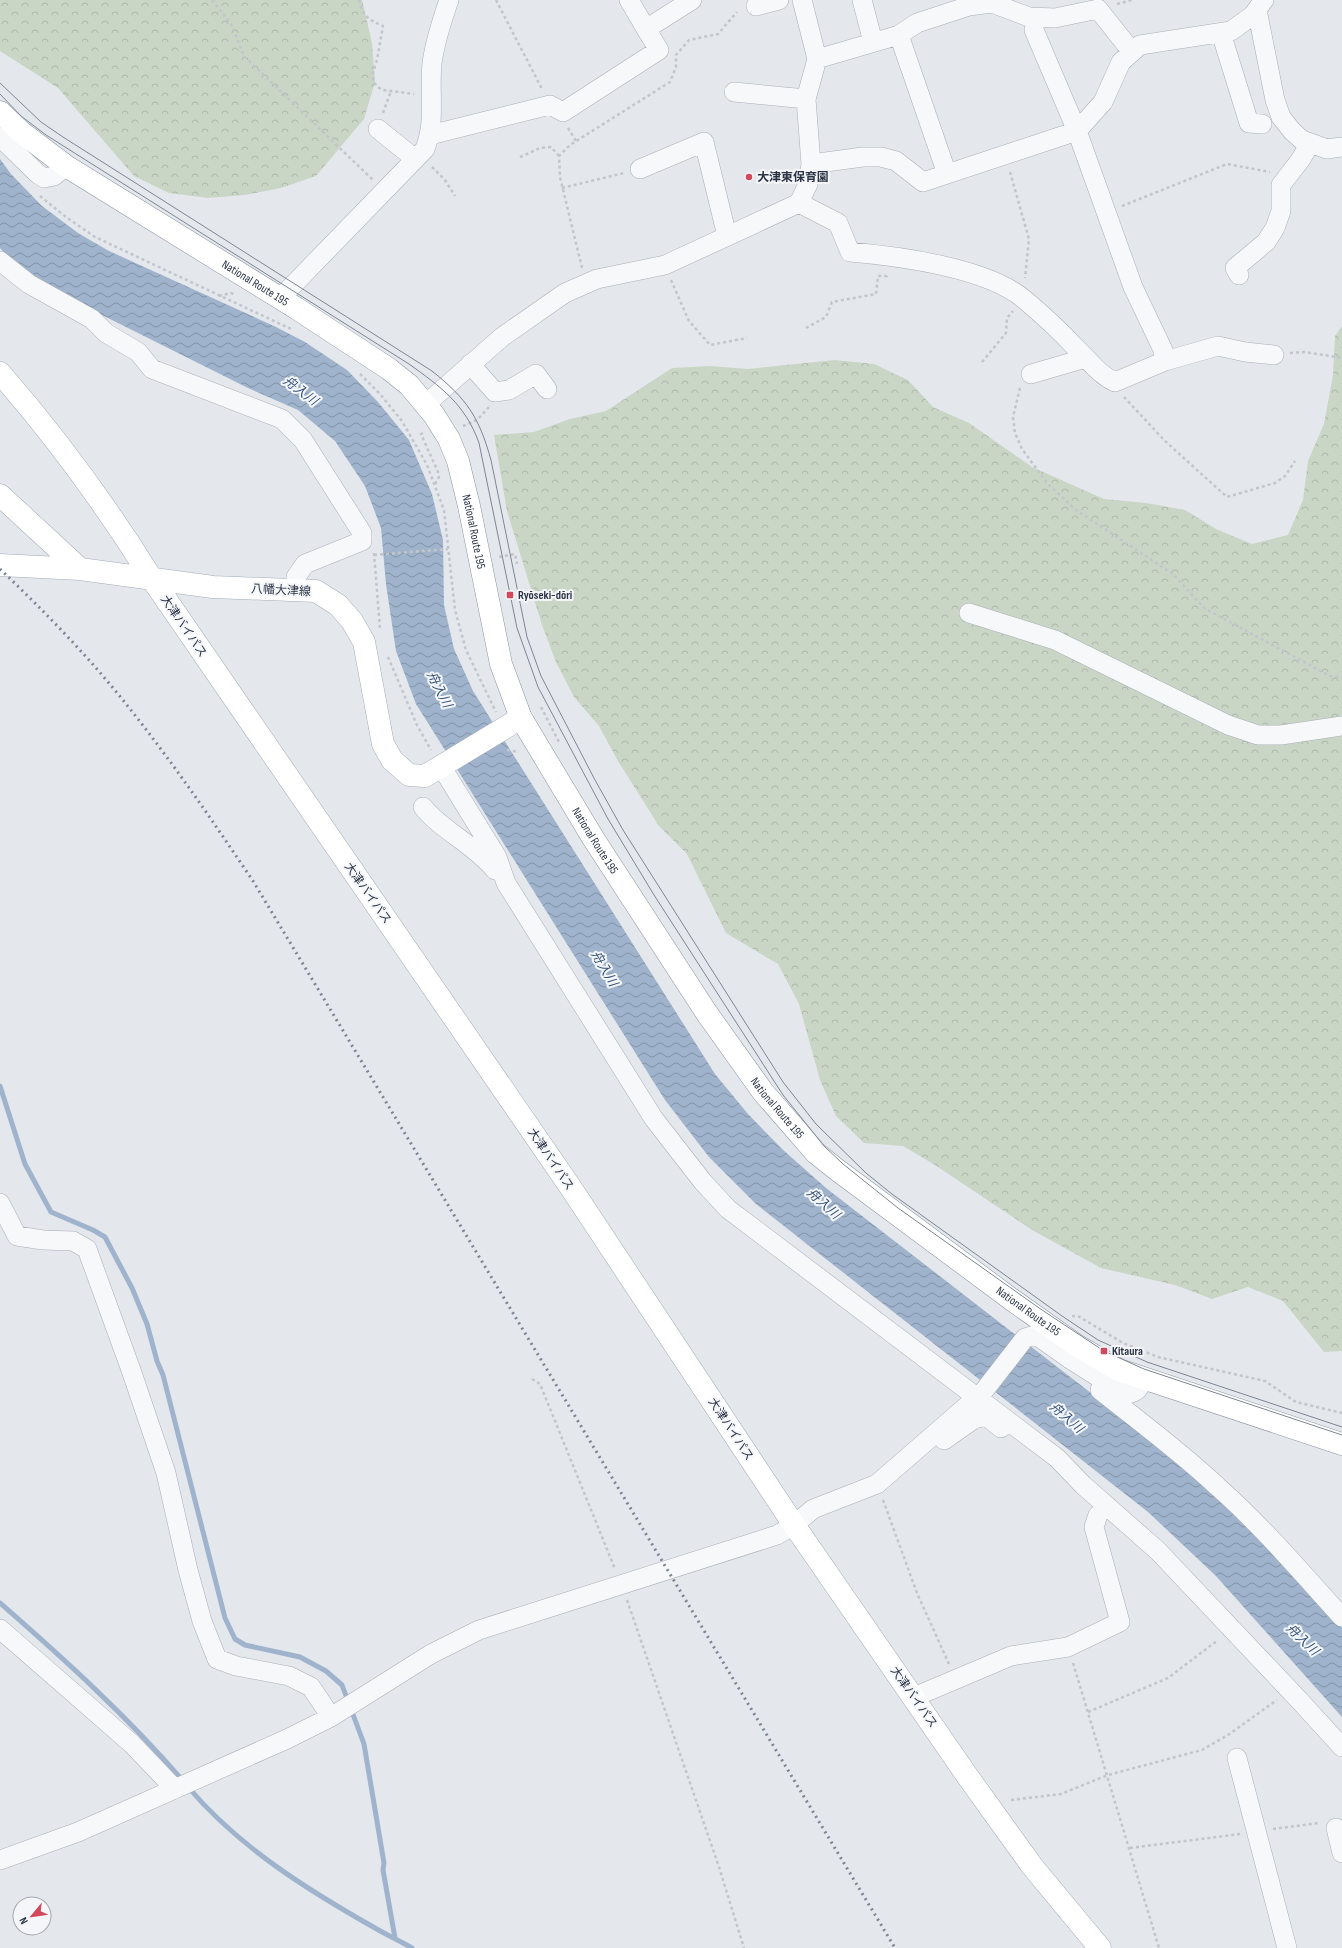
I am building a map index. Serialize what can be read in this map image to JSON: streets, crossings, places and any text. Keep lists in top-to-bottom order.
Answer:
{
  "streets": {
    "main road": ["National Route 195", "八幡大津線", "大津バイパス"]
  },
  "crossings": [
    ["National Route 195", "八幡大津線"],
    ["八幡大津線", "大津バイパス"]
  ],
  "water": ["舟入川"],
  "places": {
    "other": ["大津東保育園"],
    "transit": ["Ryōseki-dōri", "Kitaura"]
  },
  "north": "bottom left"
}
